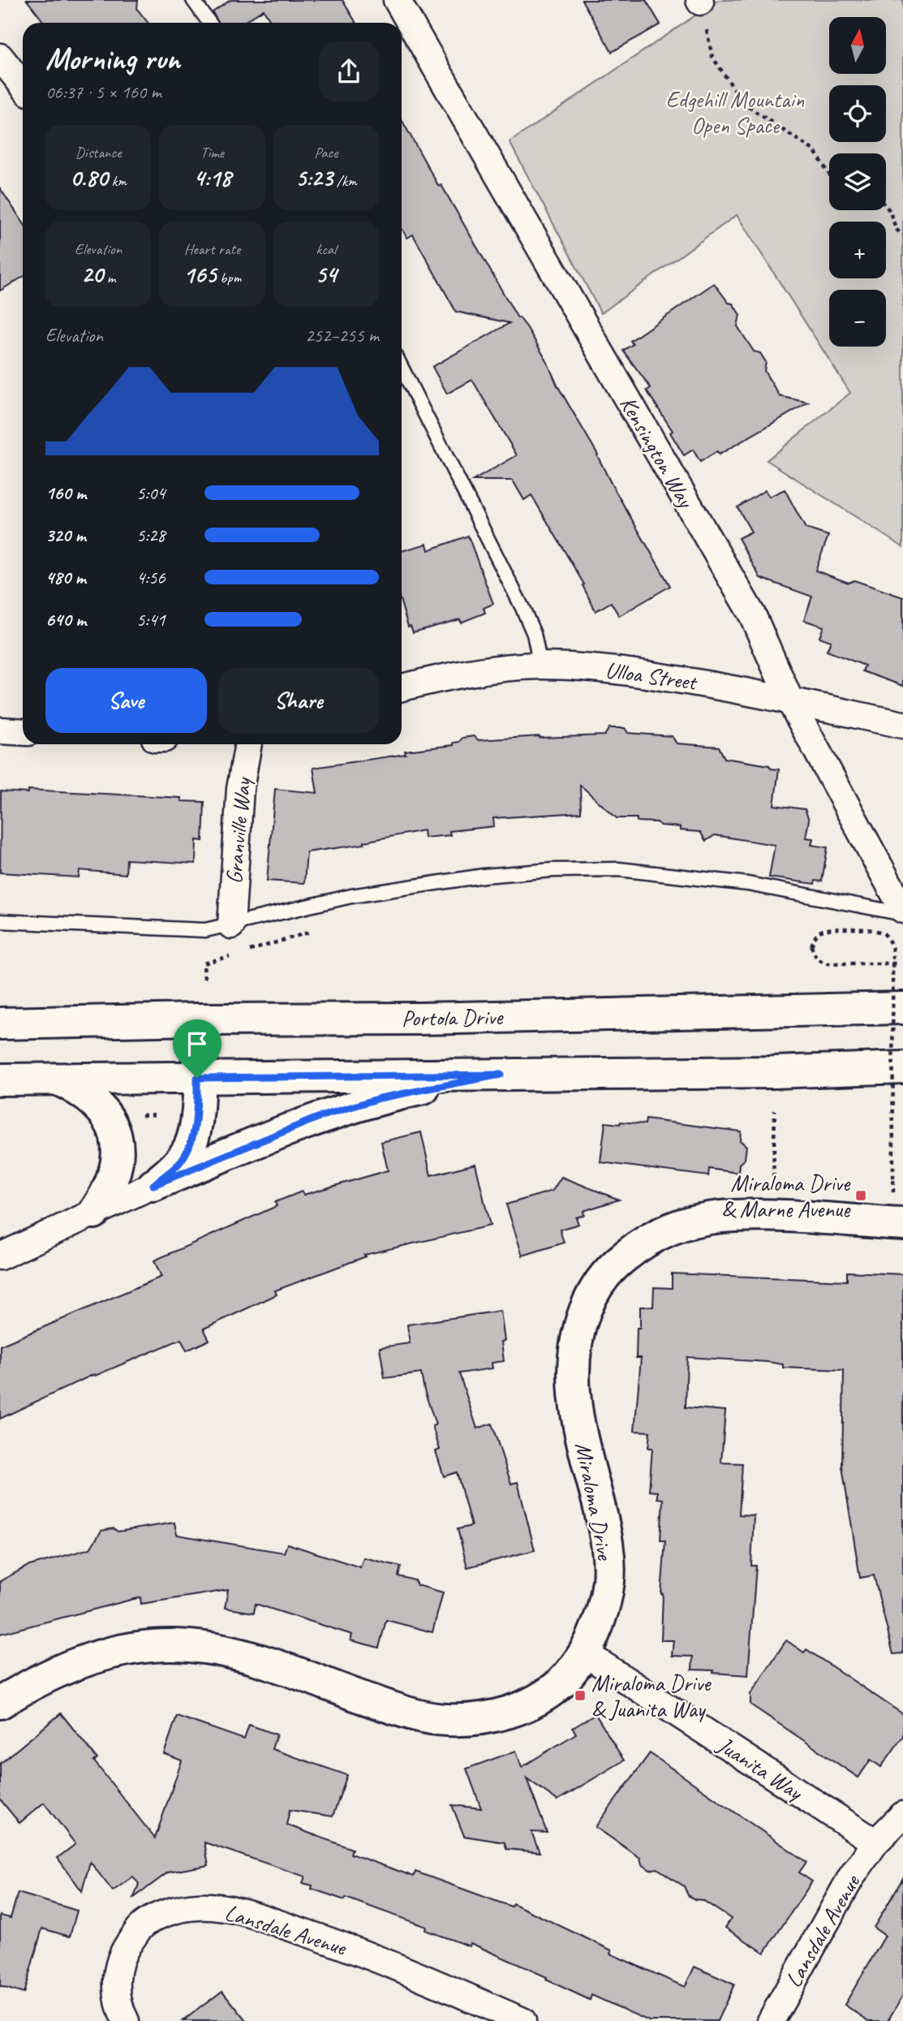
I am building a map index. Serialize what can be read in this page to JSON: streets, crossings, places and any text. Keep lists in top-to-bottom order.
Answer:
{
  "streets": {
    "main road": ["Portola Drive", "Miraloma Drive"],
    "street": [
      "Kensington Way",
      "Ulloa Street",
      "Granville Way",
      "Juanita Way",
      "Lansdale Avenue"
    ]
  },
  "crossings": [
    ["Kensington Way", "Ulloa Street"],
    ["Miraloma Drive", "Juanita Way"],
    ["Juanita Way", "Lansdale Avenue"]
  ],
  "parks": ["Edgehill Mountain Open Space"],
  "places": {
    "transit": ["Miraloma Drive & Marne Avenue", "Miraloma Drive & Juanita Way"]
  },
  "north": "top",
  "page": {
    "map_buttons": ["+", "−"],
    "heading": ["Morning run", "06:37 · 5 × 160 m"],
    "stats": [
      ["Distance", "0.80 km"],
      ["Time", "4:18"],
      ["Pace", "5:23 /km"],
      ["Elevation", "20 m"],
      ["Heart rate", "165 bpm"],
      ["kcal", "54"]
    ],
    "chart": ["Elevation", "252–255 m"],
    "list": [
      {
        "name": "160 m",
        "note": "5:04"
      },
      {
        "name": "320 m",
        "note": "5:28"
      },
      {
        "name": "480 m",
        "note": "4:56"
      },
      {
        "name": "640 m",
        "note": "5:41"
      }
    ],
    "buttons": ["Save", "Share"]
  }
}
